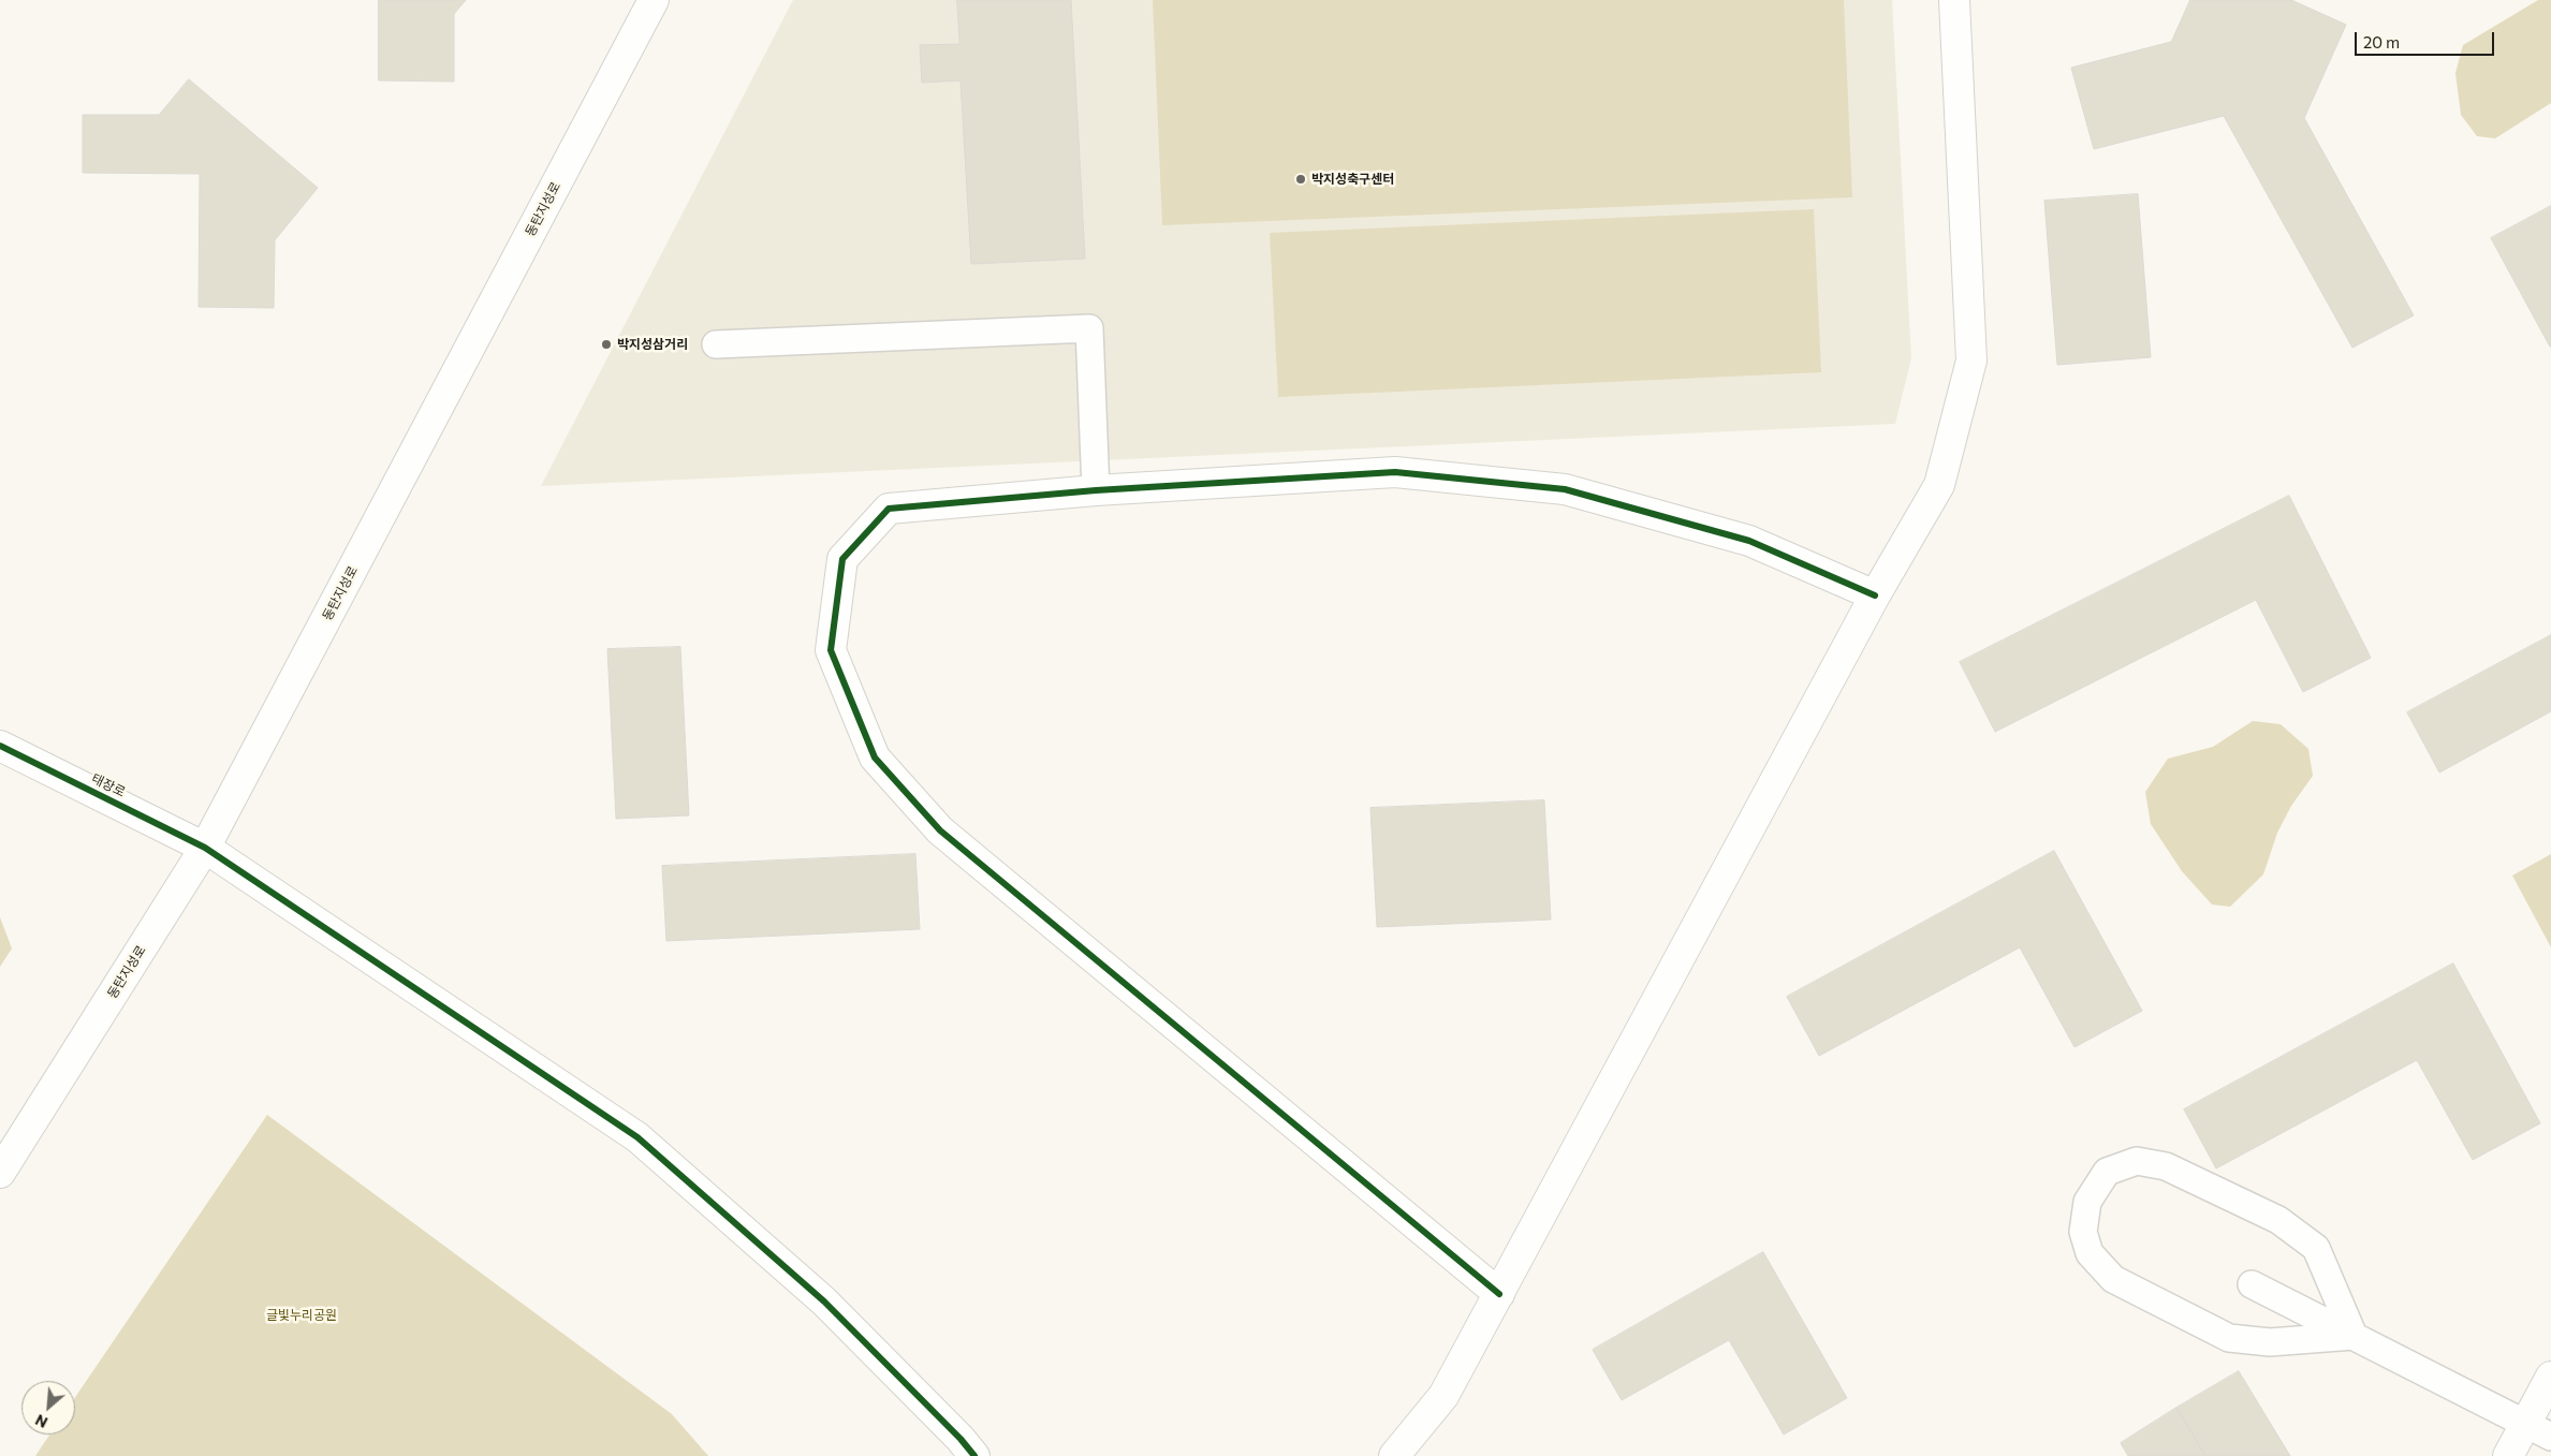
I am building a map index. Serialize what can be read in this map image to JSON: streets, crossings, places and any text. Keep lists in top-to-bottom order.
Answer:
{
  "streets": {
    "street": ["동탄지성로", "태장로"]
  },
  "crossings": [
    ["동탄지성로", "태장로"]
  ],
  "parks": ["글빛누리공원"],
  "places": ["박지성축구센터", "박지성삼거리"],
  "scale_bar": "20 m",
  "north": "bottom left"
}
